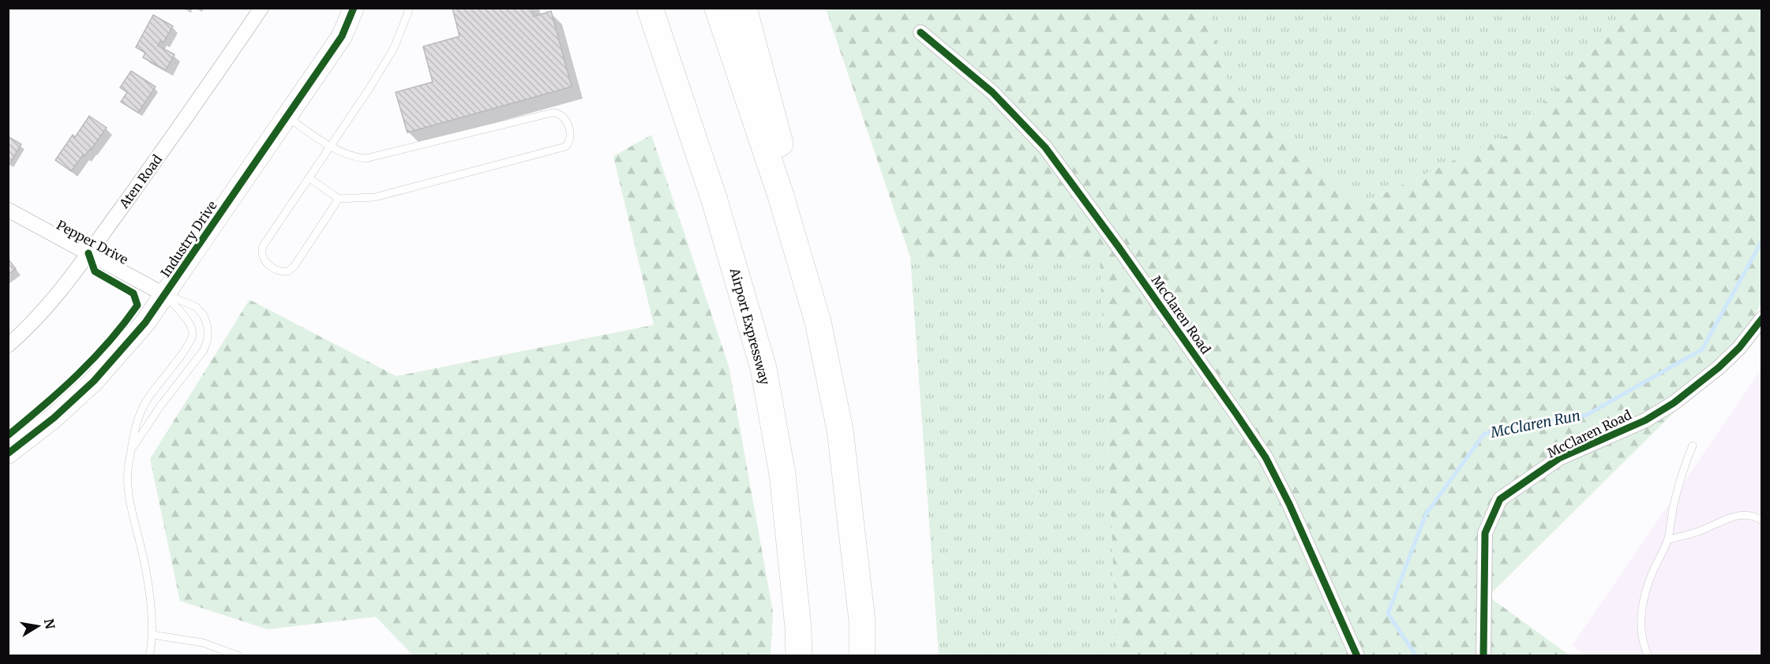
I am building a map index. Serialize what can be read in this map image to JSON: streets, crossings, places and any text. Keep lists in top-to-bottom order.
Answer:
{
  "streets": {
    "highway": ["Airport Expressway"],
    "street": [
      "Aten Road",
      "Industry Drive",
      "Pepper Drive",
      "McClaren Road"
    ]
  },
  "crossings": [
    ["Aten Road", "Pepper Drive"],
    ["Industry Drive", "Pepper Drive"]
  ],
  "water": ["McClaren Run"],
  "north": "right"
}
